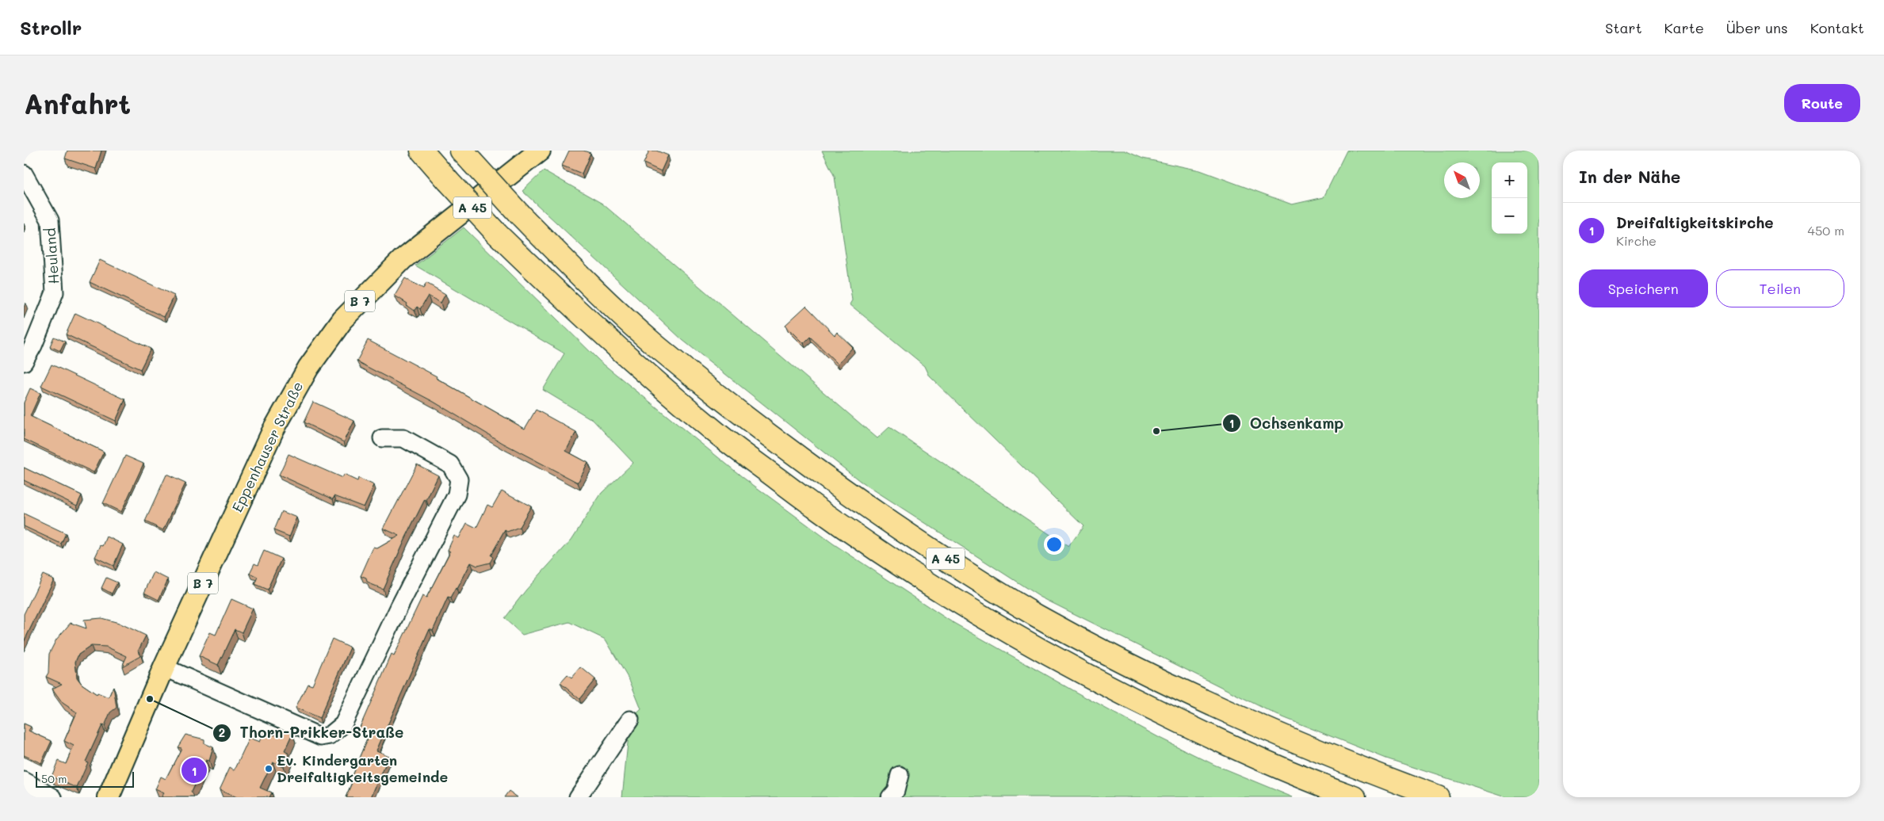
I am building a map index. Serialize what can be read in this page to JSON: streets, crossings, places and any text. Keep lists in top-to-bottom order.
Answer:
{
  "streets": {
    "highway": ["A 45"],
    "main road": ["B 7", "Eppenhauser Straße"],
    "street": ["Heuland"]
  },
  "places": ["Ochsenkamp", "Thorn-Prikker-Straße", "Ev. Kindergarten Dreifaltigkeitsgemeinde"],
  "scale_bar": "50 m",
  "north": "top left",
  "page": {
    "header": "Strollr",
    "nav": [
      "Start",
      "Karte",
      "Über uns",
      "Kontakt"
    ],
    "buttons": [
      "Route",
      ["Speichern", "Teilen"]
    ],
    "title": "Anfahrt",
    "heading": "In der Nähe",
    "map_buttons": ["+", "−"],
    "list": [
      {
        "mark": "1",
        "name": "Dreifaltigkeitskirche",
        "note": "Kirche",
        "value": "450 m"
      }
    ],
    "pins": "1",
    "scale": "50 m"
  }
}
